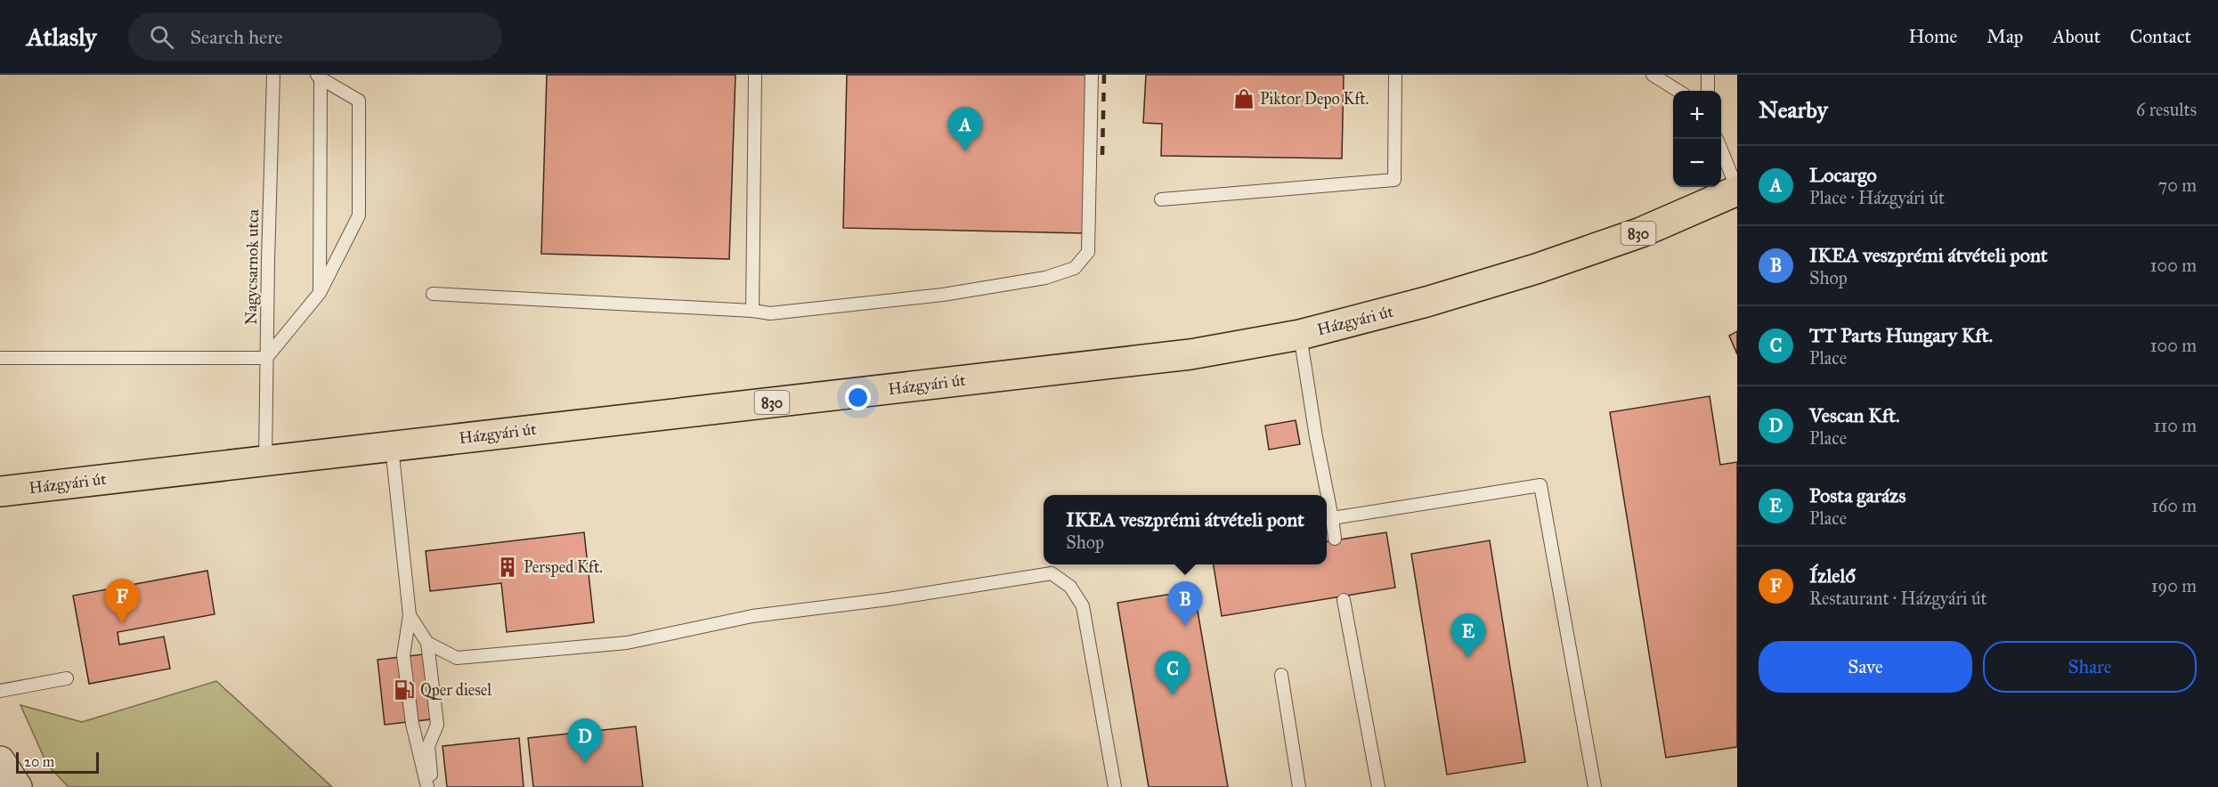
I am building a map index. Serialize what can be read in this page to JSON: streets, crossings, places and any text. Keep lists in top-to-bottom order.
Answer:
{
  "streets": {
    "main road": ["830", "Házgyári út"],
    "lane": ["Nagycsarnok utca"]
  },
  "crossings": [
    ["Nagycsarnok utca", "Házgyári út"]
  ],
  "places": {
    "shop": ["Piktor Depo Kft."],
    "building": ["Persped Kft."],
    "fuel station": ["Qper diesel"]
  },
  "scale_bar": "20 m",
  "page": {
    "header": "Atlasly",
    "search": "Search here",
    "nav": [
      "Home",
      "Map",
      "About",
      "Contact"
    ],
    "heading": ["Nearby", "6 results"],
    "map_buttons": ["+", "−"],
    "pins": [
      "A",
      "F",
      "B",
      "E",
      "C",
      "D"
    ],
    "list": [
      {
        "mark": "A",
        "name": "Locargo",
        "note": "Place · Házgyári út",
        "value": "70 m"
      },
      {
        "mark": "B",
        "name": "IKEA veszprémi átvételi pont",
        "note": "Shop",
        "value": "100 m"
      },
      {
        "mark": "C",
        "name": "TT Parts Hungary Kft.",
        "note": "Place",
        "value": "100 m"
      },
      {
        "mark": "D",
        "name": "Vescan Kft.",
        "note": "Place",
        "value": "110 m"
      },
      {
        "mark": "E",
        "name": "Posta garázs",
        "note": "Place",
        "value": "160 m"
      },
      {
        "mark": "F",
        "name": "Ízlelő",
        "note": "Restaurant · Házgyári út",
        "value": "190 m"
      }
    ],
    "popup": ["IKEA veszprémi átvételi pont", "Shop"],
    "buttons": ["Save", "Share"],
    "scale": "20 m"
  }
}
